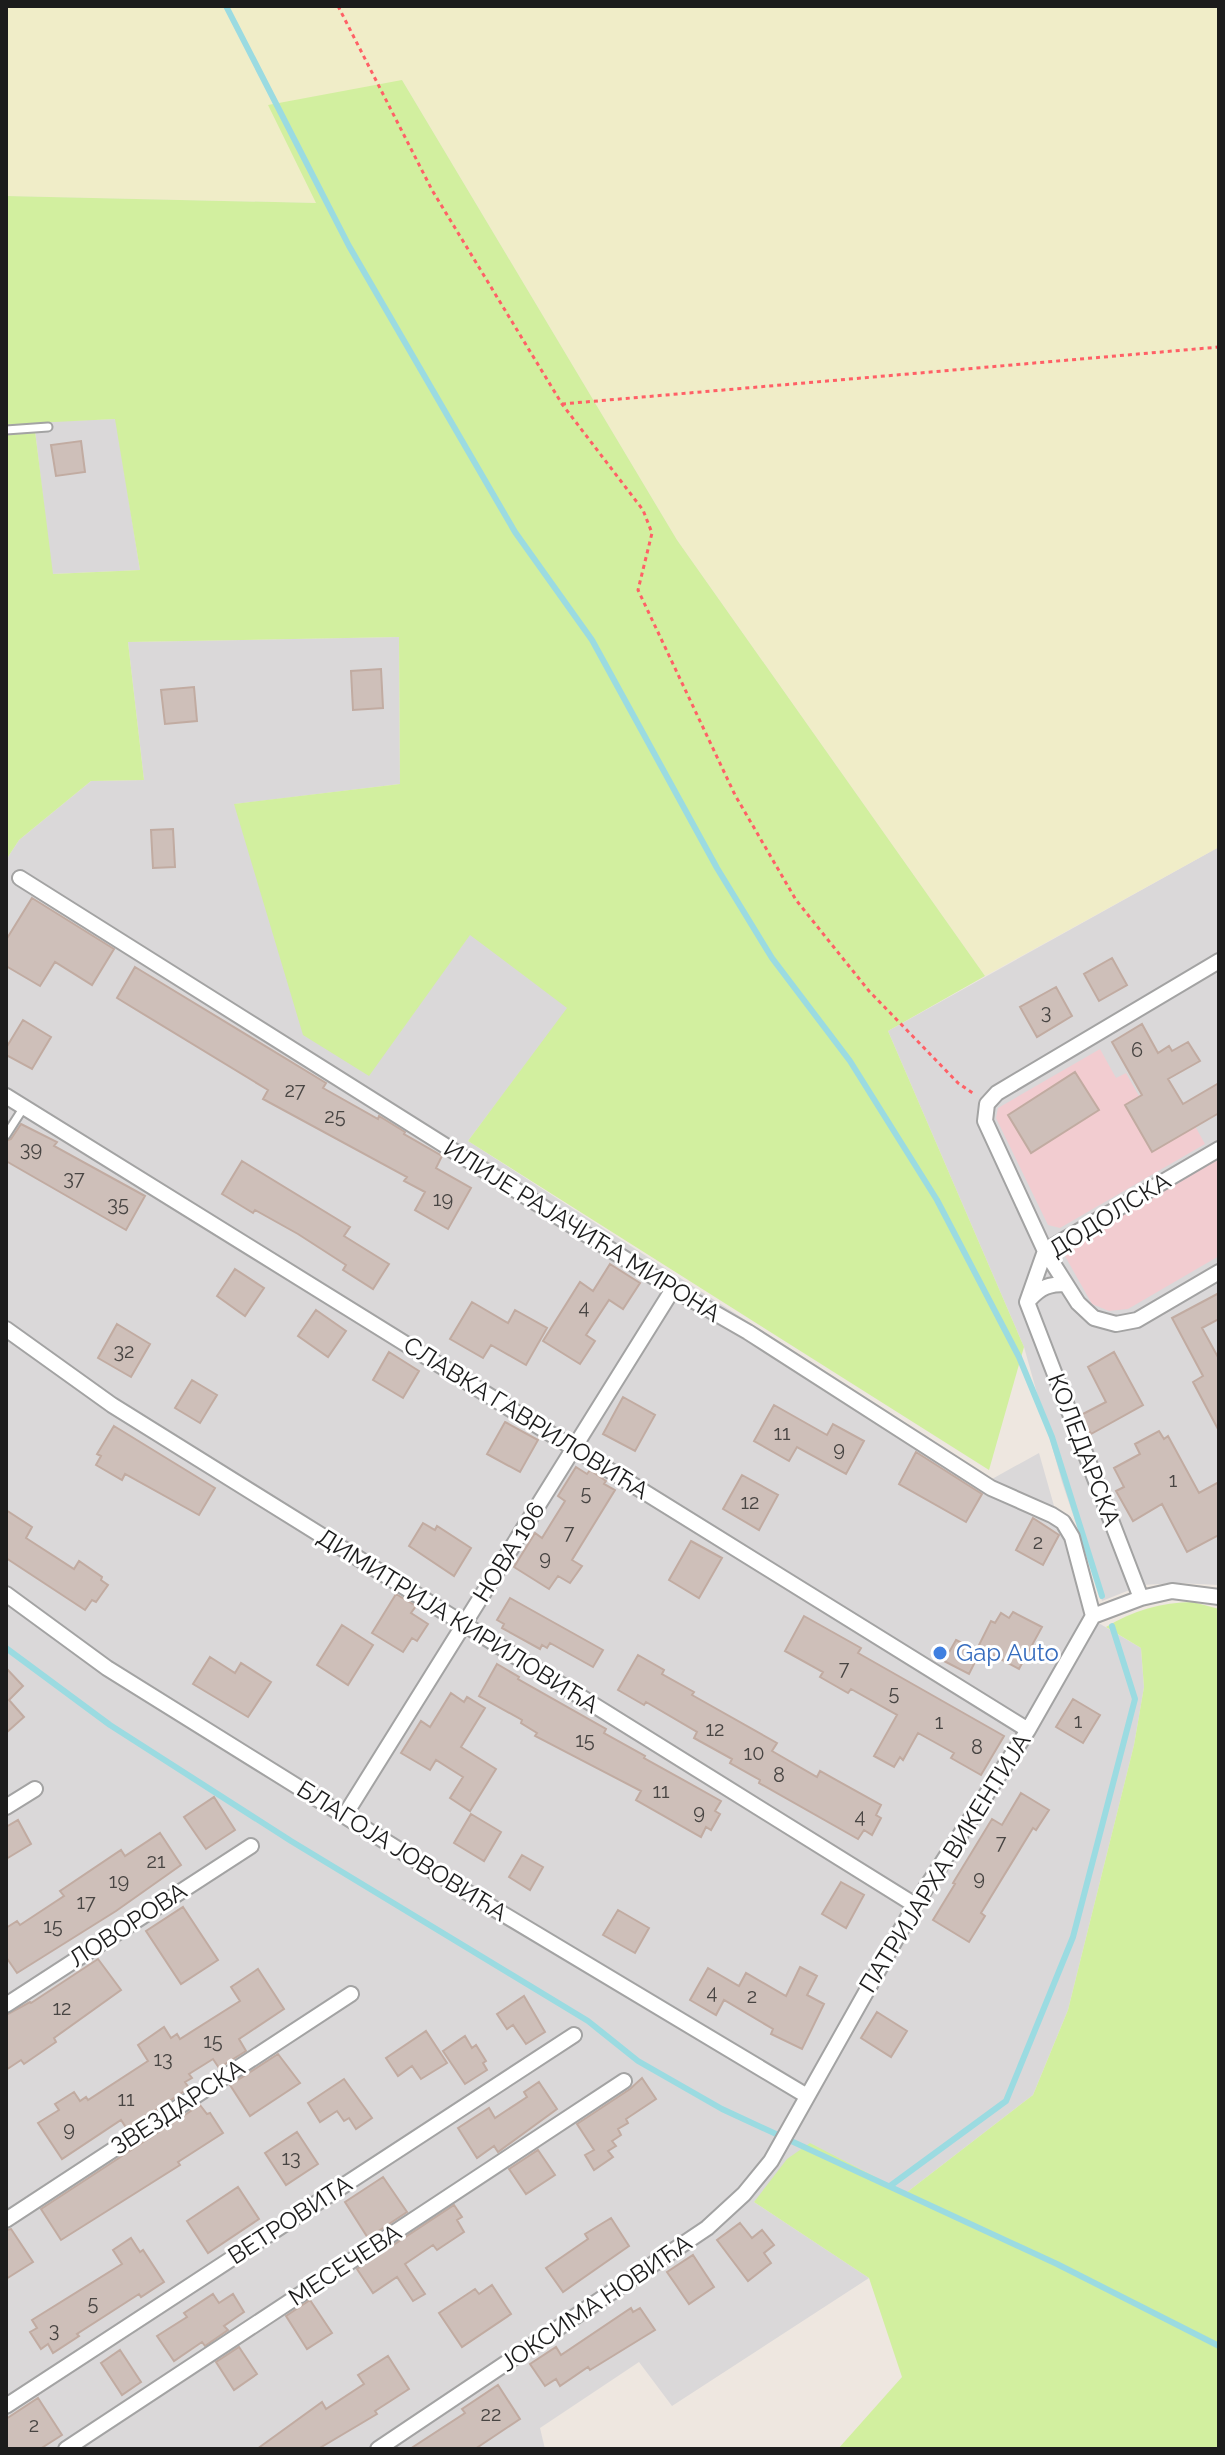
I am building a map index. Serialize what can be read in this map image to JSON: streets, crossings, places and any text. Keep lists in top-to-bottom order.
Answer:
{
  "streets": {
    "street": [
      "ДОДОЛСКА",
      "ИЛИЈЕ РАЈАЧИЋА МИРОНА",
      "СЛАВКА ГАВРИЛОВИЋА",
      "КОЛЕДАРСКА",
      "НОВА 106",
      "ДИМИТРИЈА КИРИЛОВИЋА",
      "БЛАГОЈА ЈОВОВИЋА",
      "ПАТРИЈАРХА ВИКЕНТИЈА",
      "ЛОВОРОВА",
      "ЗВЕЗДАРСКА",
      "ВЕТРОВИТА",
      "МЕСЕЧЕВА",
      "ЈОКСИМА НОВИЋА"
    ]
  },
  "crossings": [
    ["ДОДОЛСКА", "КОЛЕДАРСКА"],
    ["ИЛИЈЕ РАЈАЧИЋА МИРОНА", "НОВА 106"],
    ["ИЛИЈЕ РАЈАЧИЋА МИРОНА", "ПАТРИЈАРХА ВИКЕНТИЈА"],
    ["СЛАВКА ГАВРИЛОВИЋА", "НОВА 106"],
    ["СЛАВКА ГАВРИЛОВИЋА", "ПАТРИЈАРХА ВИКЕНТИЈА"],
    ["НОВА 106", "ДИМИТРИЈА КИРИЛОВИЋА"],
    ["НОВА 106", "БЛАГОЈА ЈОВОВИЋА"],
    ["ДИМИТРИЈА КИРИЛОВИЋА", "ПАТРИЈАРХА ВИКЕНТИЈА"],
    ["БЛАГОЈА ЈОВОВИЋА", "ПАТРИЈАРХА ВИКЕНТИЈА"],
    ["ПАТРИЈАРХА ВИКЕНТИЈА", "ЈОКСИМА НОВИЋА"]
  ],
  "places": ["Gap Auto"],
  "house_numbers": [
    "3",
    "6",
    "27",
    "25",
    "39",
    "37",
    "19",
    "35",
    "4",
    "32",
    "11",
    "9",
    "1",
    "5",
    "12",
    "7",
    "2",
    "9",
    "7",
    "5",
    "1",
    "1",
    "12",
    "15",
    "8",
    "10",
    "8",
    "11",
    "9",
    "4",
    "7",
    "21",
    "9",
    "19",
    "17",
    "15",
    "4",
    "2",
    "12",
    "15",
    "13",
    "11",
    "9",
    "13",
    "5",
    "3",
    "22",
    "2"
  ]
}
